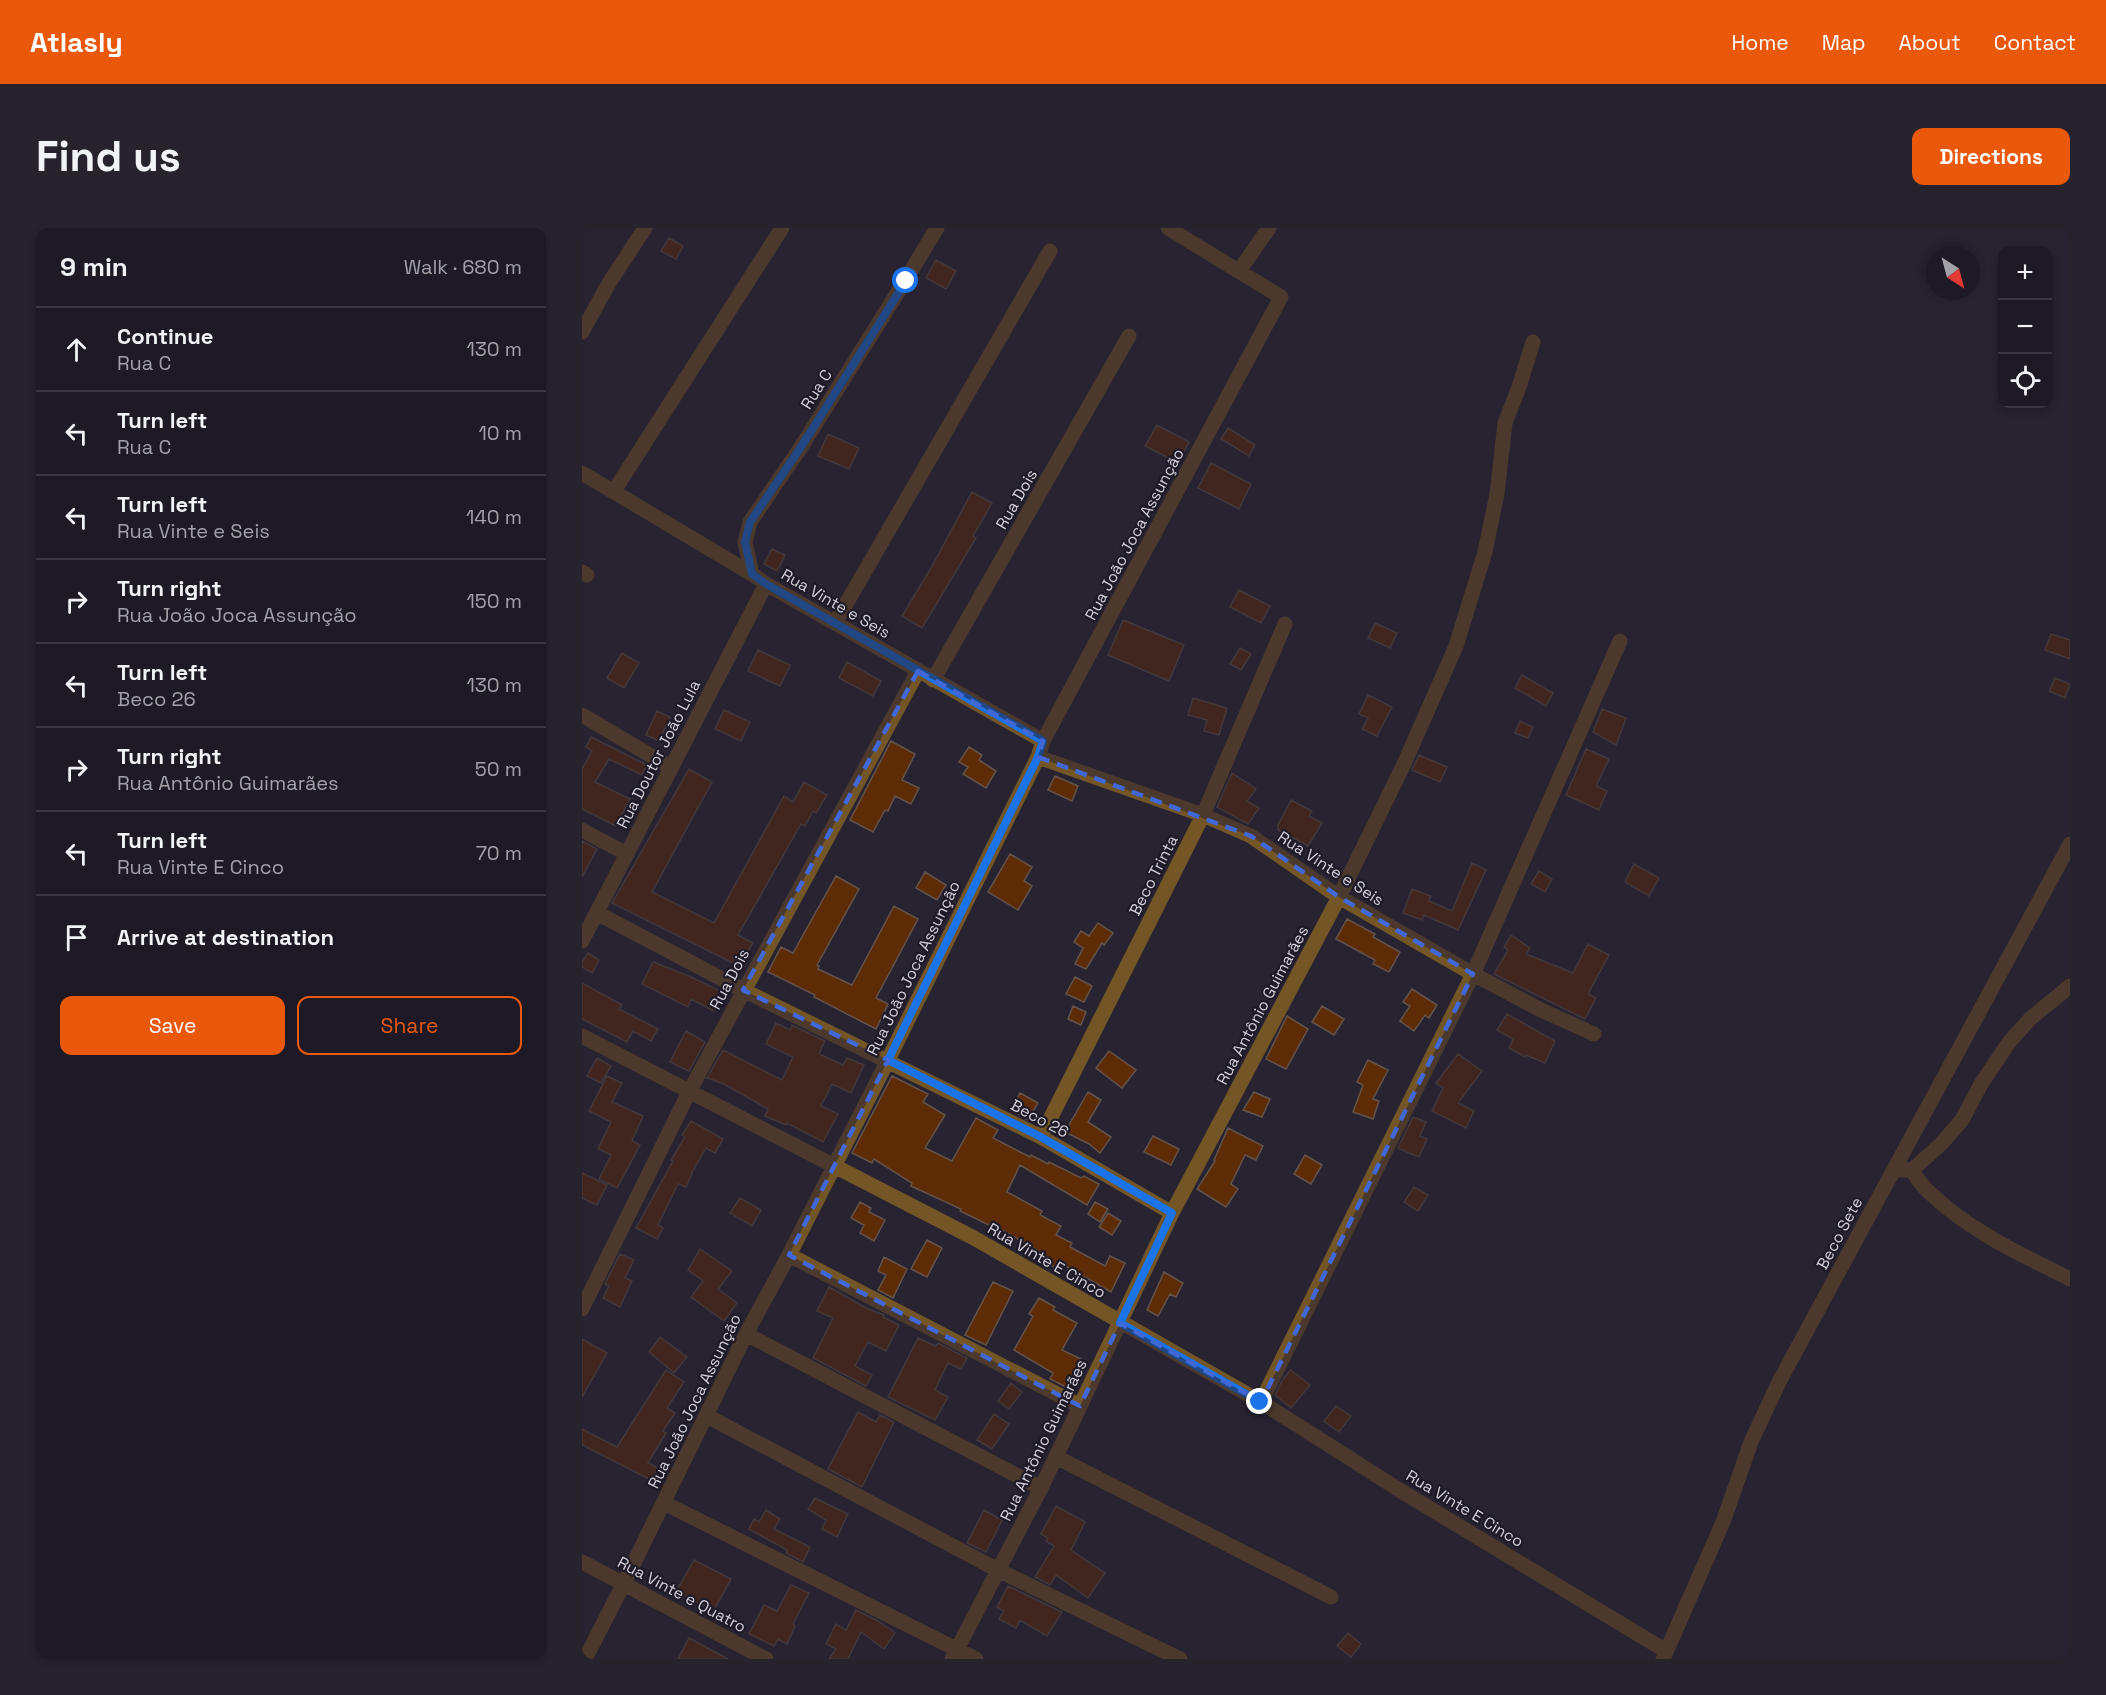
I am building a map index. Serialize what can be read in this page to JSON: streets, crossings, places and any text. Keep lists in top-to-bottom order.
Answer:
{
  "streets": {
    "street": [
      "Rua C",
      "Rua Dois",
      "Rua João Joca Assunção",
      "Rua Vinte e Seis",
      "Rua Doutor João Lula",
      "Beco Trinta",
      "Rua Antônio Guimarães",
      "Beco 26",
      "Beco Sete",
      "Rua Vinte E Cinco",
      "Rua Vinte e Quatro"
    ]
  },
  "crossings": [
    ["Rua C", "Rua Vinte e Seis"],
    ["Rua Dois", "Rua Vinte e Seis"],
    ["Rua Dois", "Beco 26"],
    ["Rua Dois", "Rua Vinte E Cinco"],
    ["Rua João Joca Assunção", "Rua Vinte e Seis"],
    ["Rua João Joca Assunção", "Beco 26"],
    ["Rua João Joca Assunção", "Rua Vinte E Cinco"],
    ["Rua João Joca Assunção", "Rua Vinte e Quatro"],
    ["Rua Vinte e Seis", "Rua Doutor João Lula"],
    ["Rua Vinte e Seis", "Beco Trinta"],
    ["Rua Vinte e Seis", "Rua Antônio Guimarães"],
    ["Rua Doutor João Lula", "Beco 26"],
    ["Beco Trinta", "Beco 26"],
    ["Rua Antônio Guimarães", "Beco 26"],
    ["Rua Antônio Guimarães", "Rua Vinte E Cinco"],
    ["Beco Sete", "Rua Vinte E Cinco"]
  ],
  "north": "bottom right",
  "page": {
    "header": "Atlasly",
    "nav": [
      "Home",
      "Map",
      "About",
      "Contact"
    ],
    "buttons": [
      "Directions",
      ["Save", "Share"]
    ],
    "title": "Find us",
    "heading": ["9 min", "Walk · 680 m"],
    "map_buttons": ["+", "−"],
    "list": [
      ["Continue", "Rua C", "130 m"],
      ["Turn left", "Rua C", "10 m"],
      ["Turn left", "Rua Vinte e Seis", "140 m"],
      ["Turn right", "Rua João Joca Assunção", "150 m"],
      ["Turn left", "Beco 26", "130 m"],
      ["Turn right", "Rua Antônio Guimarães", "50 m"],
      ["Turn left", "Rua Vinte E Cinco", "70 m"],
      "Arrive at destination"
    ]
  }
}
